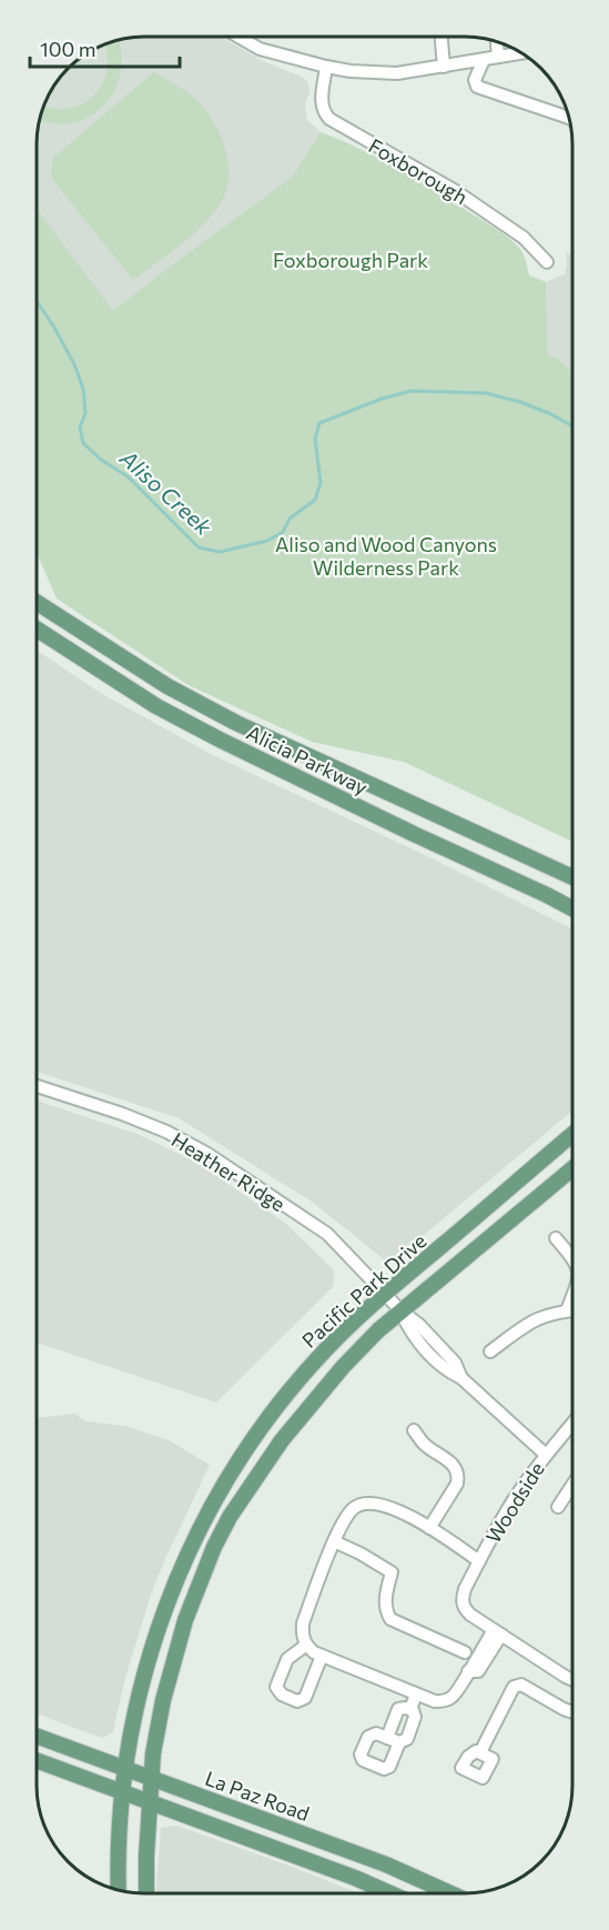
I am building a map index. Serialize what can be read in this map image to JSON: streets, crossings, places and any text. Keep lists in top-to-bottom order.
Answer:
{
  "streets": {
    "main road": ["Alicia Parkway", "Pacific Park Drive", "La Paz Road"],
    "street": ["Foxborough", "Heather Ridge", "Woodside"]
  },
  "crossings": [
    ["Heather Ridge", "Pacific Park Drive"],
    ["Heather Ridge", "Woodside"],
    ["Pacific Park Drive", "La Paz Road"]
  ],
  "water": ["Aliso Creek"],
  "parks": ["Foxborough Park", "Aliso and Wood Canyons Wilderness Park"],
  "scale_bar": "100 m"
}
